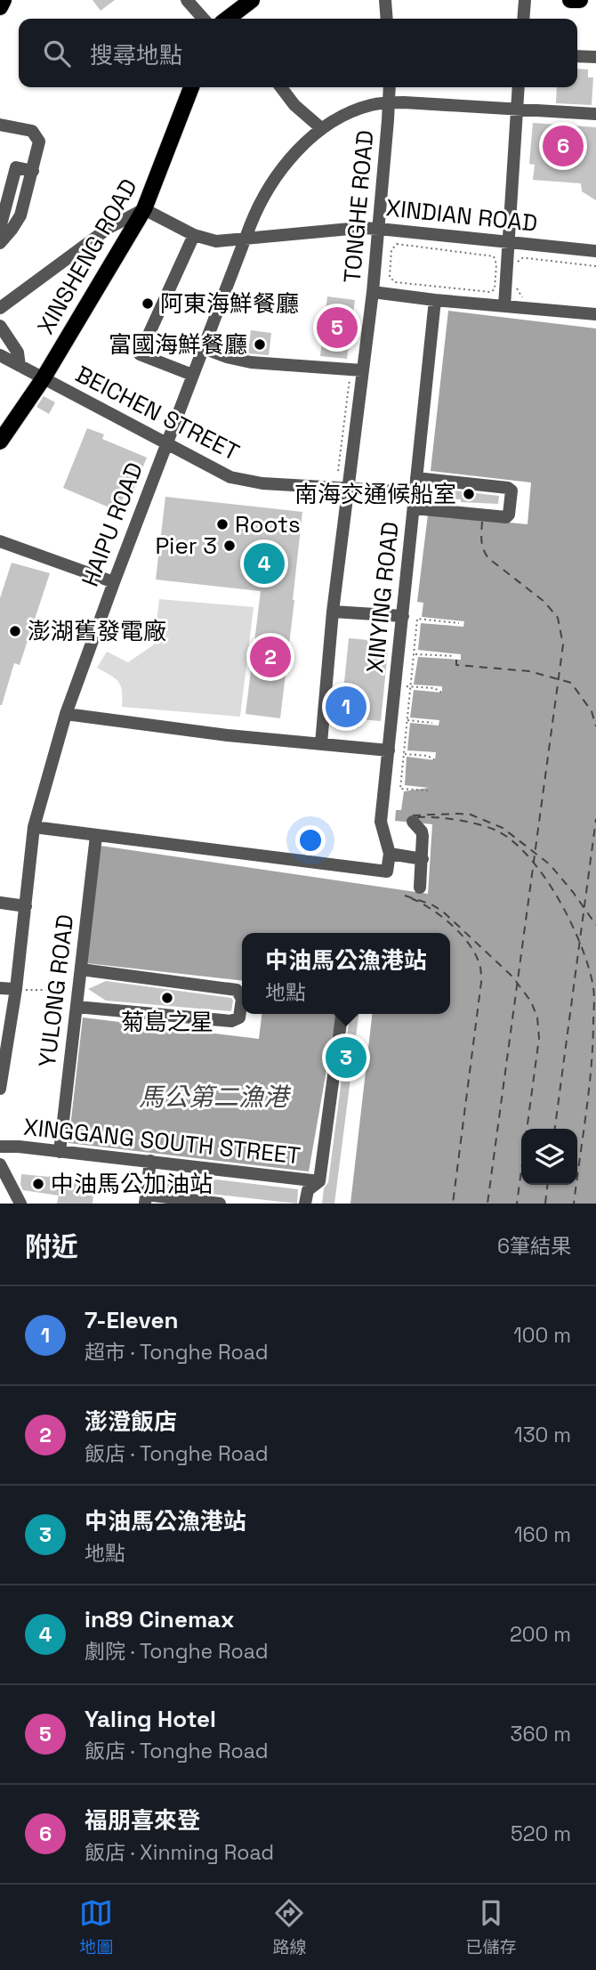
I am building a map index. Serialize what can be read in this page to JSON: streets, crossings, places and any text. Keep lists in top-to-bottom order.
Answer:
{
  "streets": {
    "main road": ["XINSHENG ROAD"],
    "street": [
      "TONGHE ROAD",
      "XINDIAN ROAD",
      "BEICHEN STREET",
      "HAIPU ROAD",
      "XINYING ROAD",
      "YULONG ROAD",
      "XINGGANG SOUTH STREET"
    ]
  },
  "crossings": [
    ["TONGHE ROAD", "XINDIAN ROAD"],
    ["TONGHE ROAD", "BEICHEN STREET"],
    ["TONGHE ROAD", "HAIPU ROAD"],
    ["XINDIAN ROAD", "XINSHENG ROAD"],
    ["XINDIAN ROAD", "HAIPU ROAD"],
    ["XINSHENG ROAD", "BEICHEN STREET"],
    ["BEICHEN STREET", "HAIPU ROAD"],
    ["BEICHEN STREET", "XINYING ROAD"],
    ["YULONG ROAD", "XINGGANG SOUTH STREET"]
  ],
  "water": ["馬公第二漁港"],
  "places": [
    "阿東海鮮餐廳",
    "富國海鮮餐廳",
    "南海交通候船室",
    "Roots",
    "Pier 3",
    "澎湖舊發電廠",
    "菊島之星",
    "中油馬公加油站"
  ],
  "page": {
    "search": "搜尋地點",
    "pins": [
      "6",
      "5",
      "4",
      "2",
      "1",
      "3"
    ],
    "popup": ["中油馬公漁港站", "地點"],
    "heading": ["附近", "6筆結果"],
    "list": [
      {
        "mark": "1",
        "name": "7-Eleven",
        "note": "超市 · Tonghe Road",
        "value": "100 m"
      },
      {
        "mark": "2",
        "name": "澎澄飯店",
        "note": "飯店 · Tonghe Road",
        "value": "130 m"
      },
      {
        "mark": "3",
        "name": "中油馬公漁港站",
        "note": "地點",
        "value": "160 m"
      },
      {
        "mark": "4",
        "name": "in89 Cinemax",
        "note": "劇院 · Tonghe Road",
        "value": "200 m"
      },
      {
        "mark": "5",
        "name": "Yaling Hotel",
        "note": "飯店 · Tonghe Road",
        "value": "360 m"
      },
      {
        "mark": "6",
        "name": "福朋喜來登",
        "note": "飯店 · Xinming Road",
        "value": "520 m"
      }
    ],
    "nav": ["地圖", "路線", "已儲存"]
  }
}
